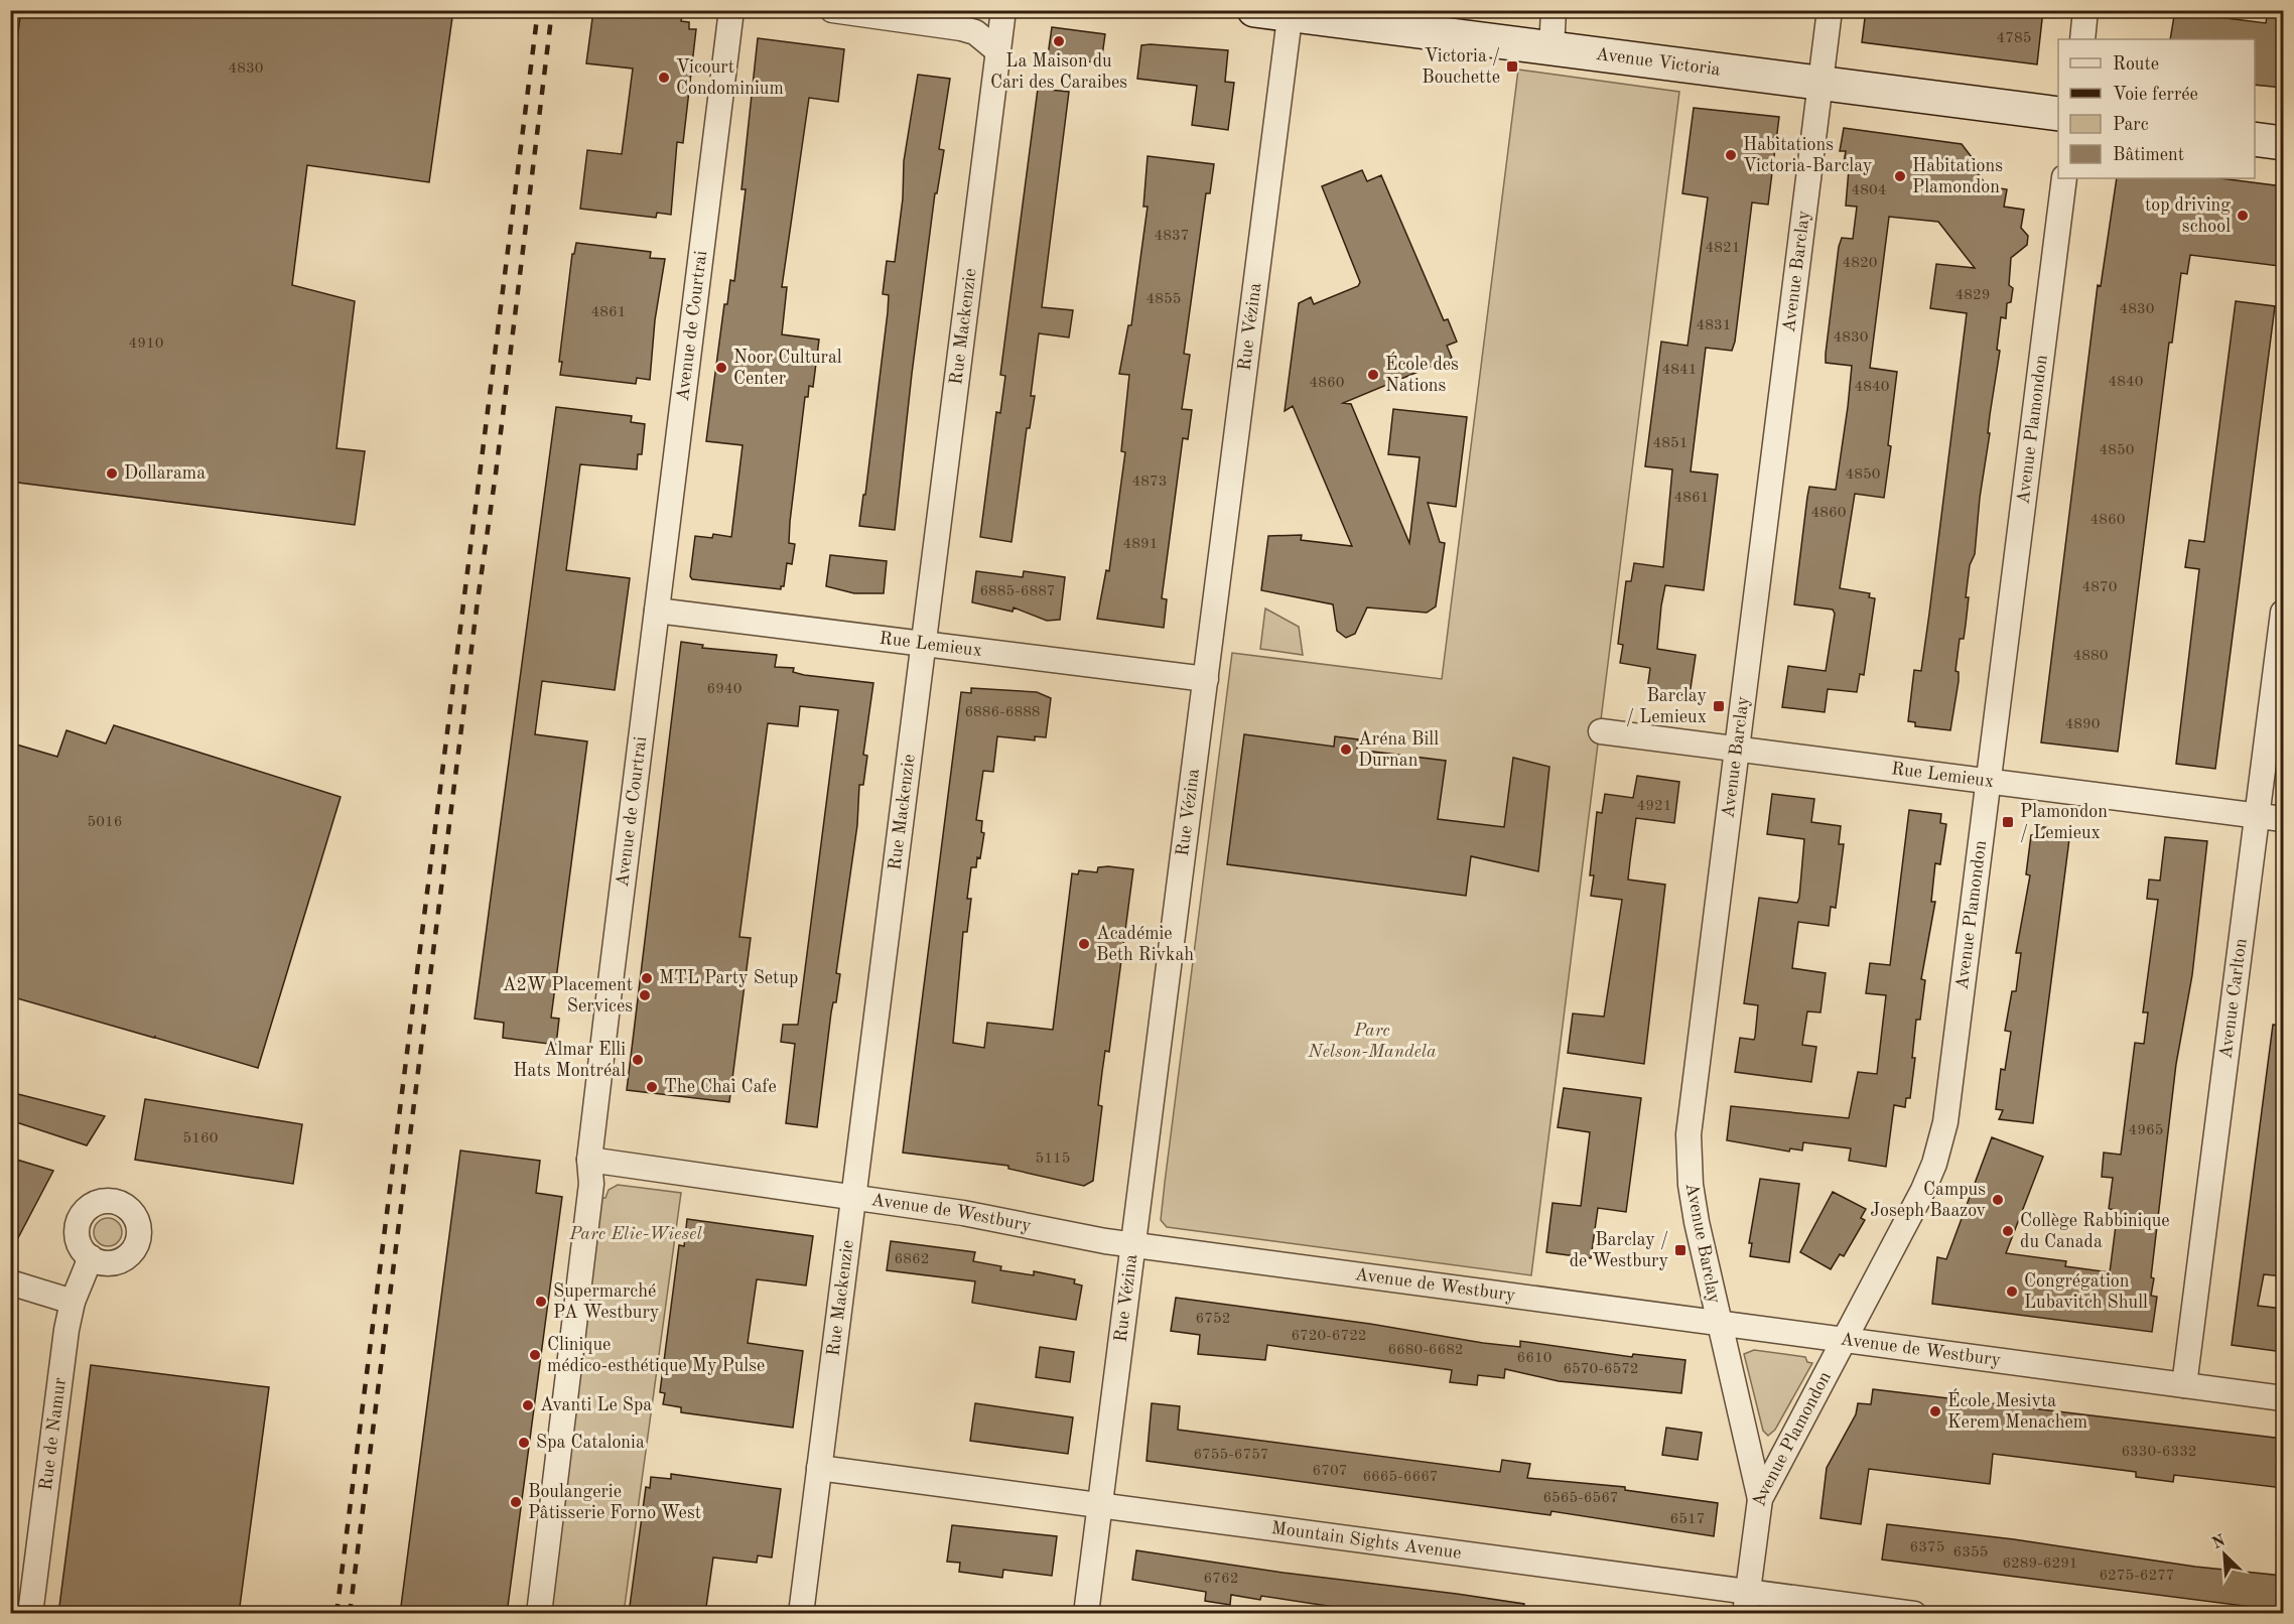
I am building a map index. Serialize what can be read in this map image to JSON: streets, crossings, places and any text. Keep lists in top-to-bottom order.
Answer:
{
  "streets": {
    "street": [
      "Avenue Victoria",
      "Avenue Barclay",
      "Avenue de Courtrai",
      "Rue Mackenzie",
      "Rue Vézina",
      "Avenue Plamondon",
      "Rue Lemieux",
      "Avenue Carlton",
      "Avenue de Westbury",
      "Rue de Namur",
      "Mountain Sights Avenue"
    ]
  },
  "crossings": [
    ["Avenue Victoria", "Avenue Barclay"],
    ["Avenue Victoria", "Rue Vézina"],
    ["Avenue Barclay", "Avenue Plamondon"],
    ["Avenue Barclay", "Rue Lemieux"],
    ["Avenue Barclay", "Avenue de Westbury"],
    ["Avenue de Courtrai", "Rue Lemieux"],
    ["Avenue de Courtrai", "Avenue de Westbury"],
    ["Rue Mackenzie", "Rue Lemieux"],
    ["Rue Mackenzie", "Avenue de Westbury"],
    ["Rue Mackenzie", "Mountain Sights Avenue"],
    ["Rue Vézina", "Rue Lemieux"],
    ["Rue Vézina", "Avenue de Westbury"],
    ["Rue Vézina", "Mountain Sights Avenue"],
    ["Avenue Plamondon", "Rue Lemieux"],
    ["Avenue Plamondon", "Avenue de Westbury"],
    ["Avenue Plamondon", "Mountain Sights Avenue"],
    ["Rue Lemieux", "Avenue Carlton"],
    ["Avenue Carlton", "Avenue de Westbury"]
  ],
  "parks": ["Parc Nelson-Mandela", "Parc Elie-Wiesel"],
  "places": {
    "other": [
      "La Maison du Cari des Caraibes",
      "Vicourt Condominium",
      "Habitations Victoria-Barclay",
      "Habitations Plamondon",
      "top driving school",
      "Noor Cultural Center",
      "École des Nations",
      "Dollarama",
      "Aréna Bill Durnan",
      "Académie Beth Rivkah",
      "MTL Party Setup",
      "A2W Placement Services",
      "Almar Elli Hats Montréal",
      "The Chai Cafe",
      "Campus Joseph Baazov",
      "Collège Rabbinique du Canada",
      "Congrégation Lubavitch Shull",
      "Supermarché PA Westbury",
      "Clinique médico-esthétique My Pulse",
      "Avanti Le Spa",
      "École Mesivta Kerem Menachem",
      "Spa Catalonia",
      "Boulangerie Pâtisserie Forno West"
    ],
    "transit": [
      "Victoria / Bouchette",
      "Barclay / Lemieux",
      "Plamondon / Lemieux",
      "Barclay / de Westbury"
    ]
  },
  "house_numbers": [
    "4785",
    "4830",
    "4804",
    "4837",
    "4821",
    "4820",
    "4829",
    "4855",
    "4830",
    "4861",
    "4831",
    "4830",
    "4910",
    "4841",
    "4840",
    "4860",
    "4840",
    "4851",
    "4850",
    "4850",
    "4873",
    "4861",
    "4860",
    "4860",
    "4891",
    "4870",
    "6885-6887",
    "4880",
    "6940",
    "6886-6888",
    "4890",
    "4921",
    "5016",
    "4965",
    "5160",
    "5115",
    "6862",
    "6752",
    "6720-6722",
    "6680-6682",
    "6610",
    "6570-6572",
    "6330-6332",
    "6755-6757",
    "6707",
    "6665-6667",
    "6565-6567",
    "6517",
    "6375",
    "6355",
    "6289-6291",
    "6275-6277",
    "6762"
  ],
  "legend": [
    "Route",
    "Voie ferrée",
    "Parc",
    "Bâtiment"
  ],
  "north": "top left"
}
